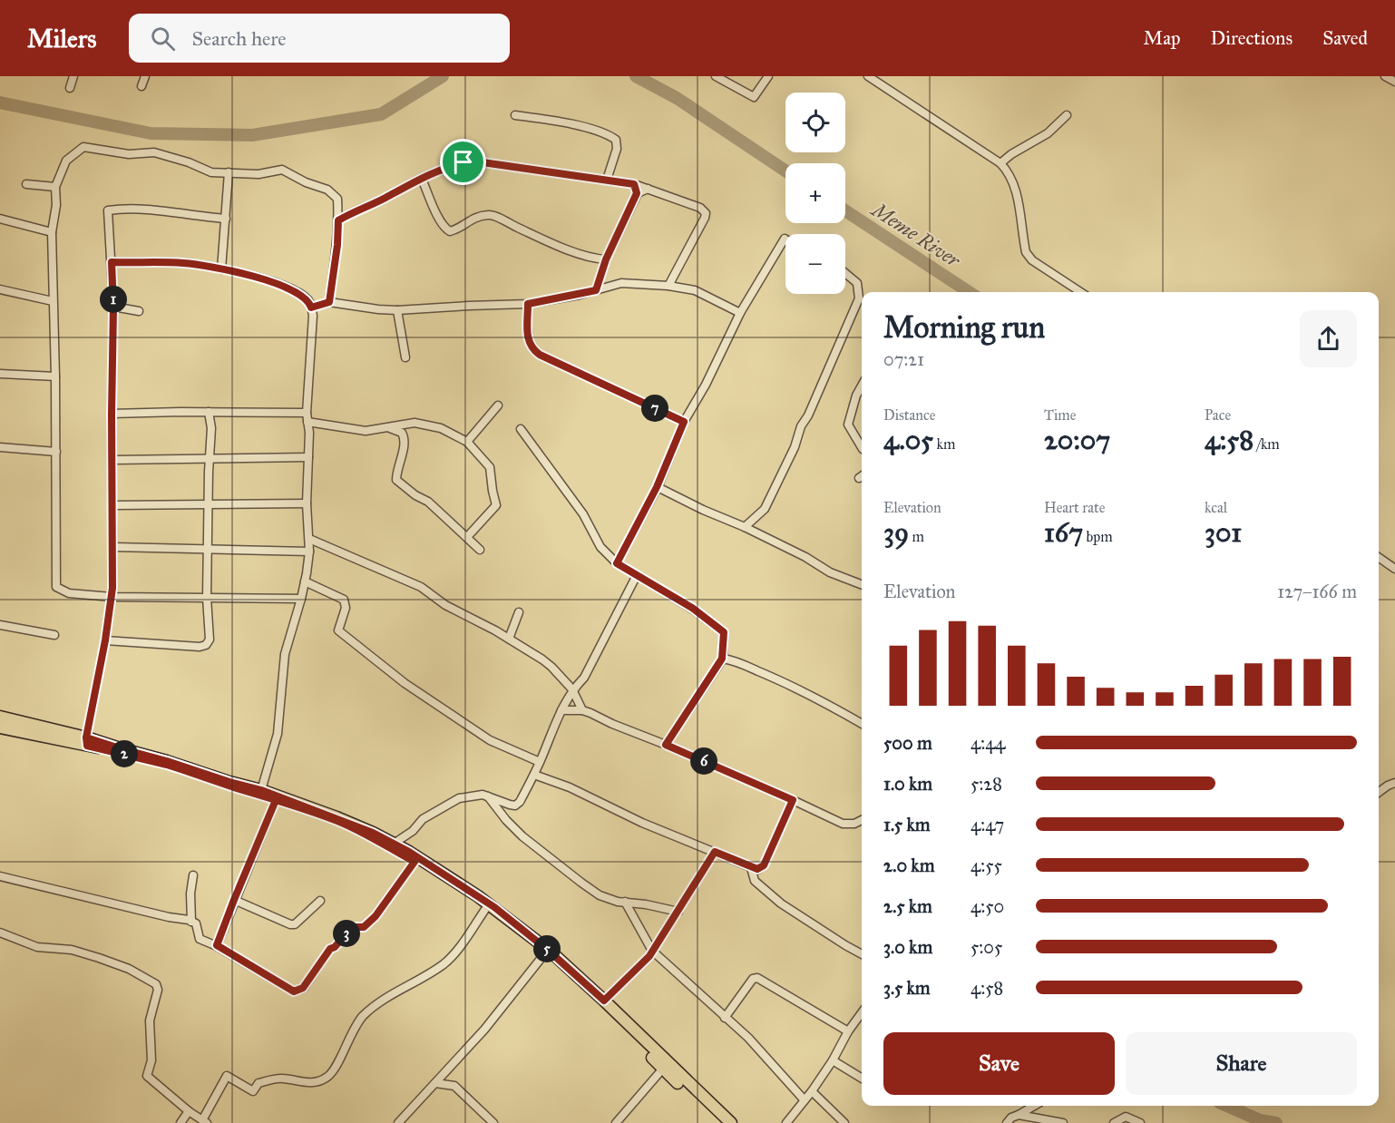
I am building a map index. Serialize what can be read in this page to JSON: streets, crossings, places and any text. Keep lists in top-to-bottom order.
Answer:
{
  "water": ["Meme River"],
  "page": {
    "header": "Milers",
    "search": "Search here",
    "nav": ["Map", "Directions", "Saved"],
    "map_buttons": ["+", "−"],
    "pins": [
      "1",
      "7",
      "2",
      "6",
      "3",
      "5"
    ],
    "heading": ["Morning run", "07:21"],
    "stats": [
      ["Distance", "4.05 km"],
      ["Time", "20:07"],
      ["Pace", "4:58 /km"],
      ["Elevation", "39 m"],
      ["Heart rate", "167 bpm"],
      ["kcal", "301"]
    ],
    "chart": ["Elevation", "127–166 m"],
    "list": [
      {
        "name": "500 m",
        "note": "4:44"
      },
      {
        "name": "1.0 km",
        "note": "5:28"
      },
      {
        "name": "1.5 km",
        "note": "4:47"
      },
      {
        "name": "2.0 km",
        "note": "4:55"
      },
      {
        "name": "2.5 km",
        "note": "4:50"
      },
      {
        "name": "3.0 km",
        "note": "5:05"
      },
      {
        "name": "3.5 km",
        "note": "4:58"
      }
    ],
    "buttons": ["Save", "Share"]
  }
}
